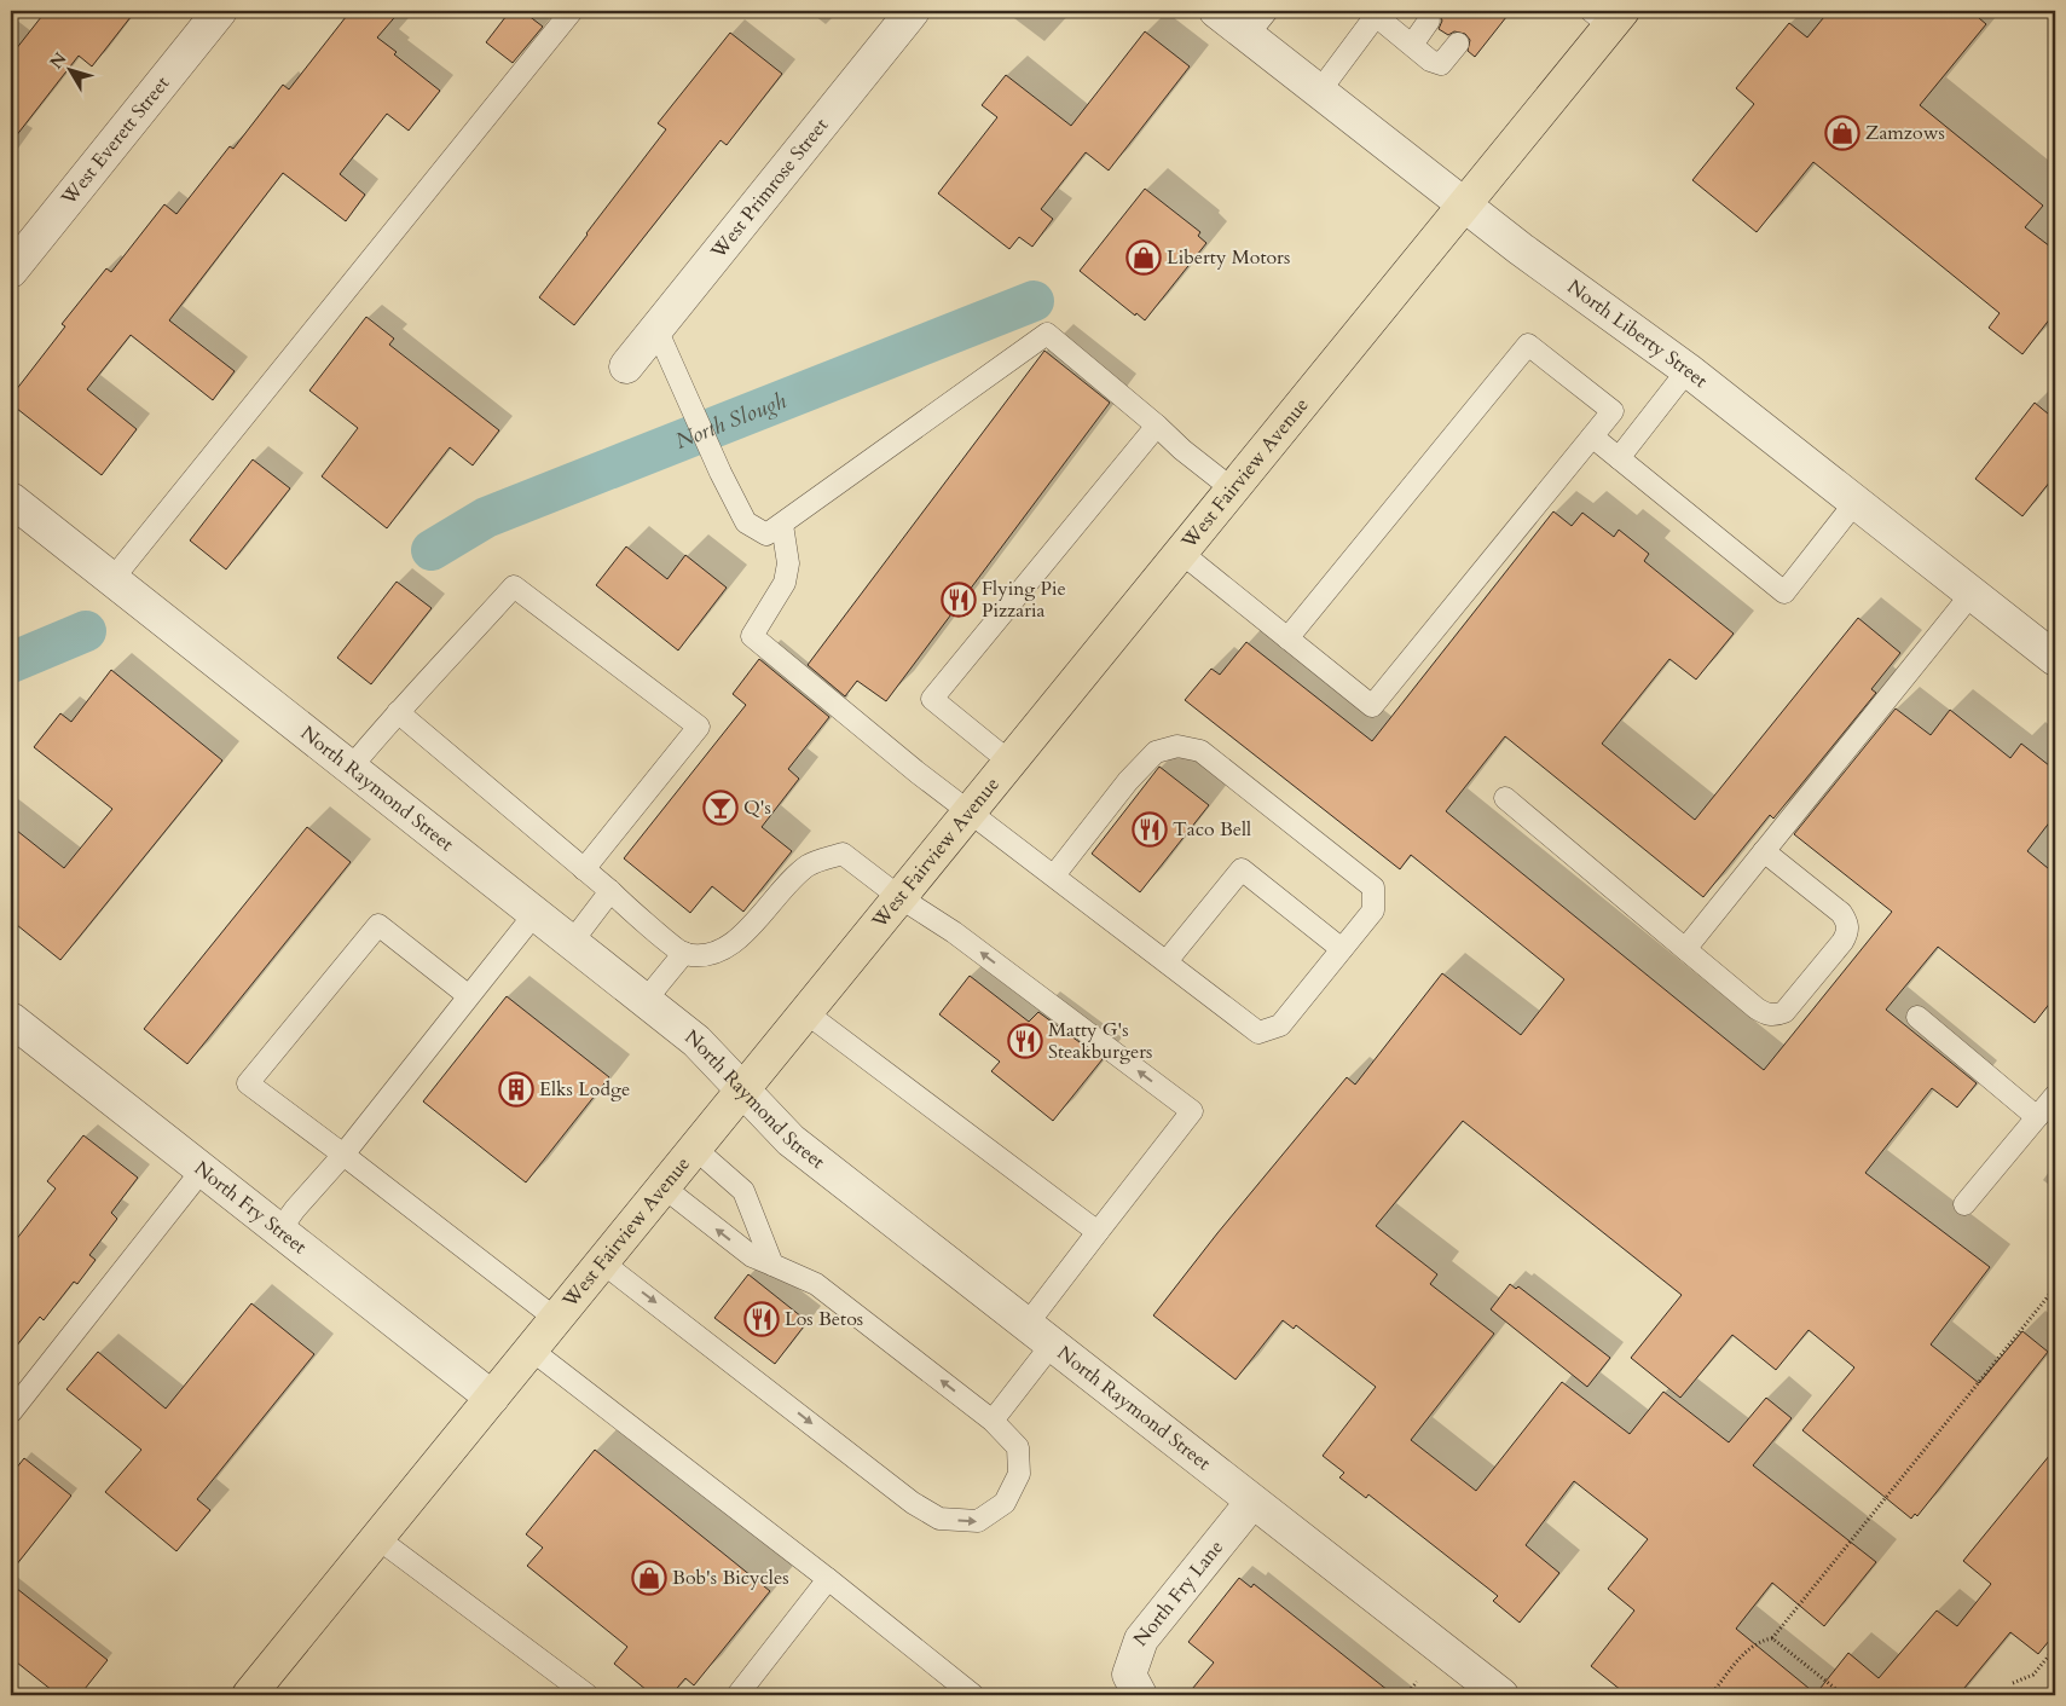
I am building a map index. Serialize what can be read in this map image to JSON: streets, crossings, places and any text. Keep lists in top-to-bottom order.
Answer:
{
  "streets": {
    "main road": ["West Fairview Avenue"],
    "street": [
      "West Everett Street",
      "West Primrose Street",
      "North Liberty Street",
      "North Raymond Street",
      "North Fry Street",
      "North Fry Lane"
    ]
  },
  "crossings": [
    ["North Liberty Street", "West Fairview Avenue"],
    ["West Fairview Avenue", "North Raymond Street"],
    ["West Fairview Avenue", "North Fry Street"],
    ["North Raymond Street", "North Fry Lane"]
  ],
  "water": ["North Slough"],
  "places": {
    "shop": ["Zamzows", "Liberty Motors", "Bob's Bicycles"],
    "restaurant": [
      "Flying Pie Pizzaria",
      "Taco Bell",
      "Matty G's Steakburgers",
      "Los Betos"
    ],
    "bar": ["Q's"],
    "building": ["Elks Lodge"]
  },
  "north": "top left"
}
